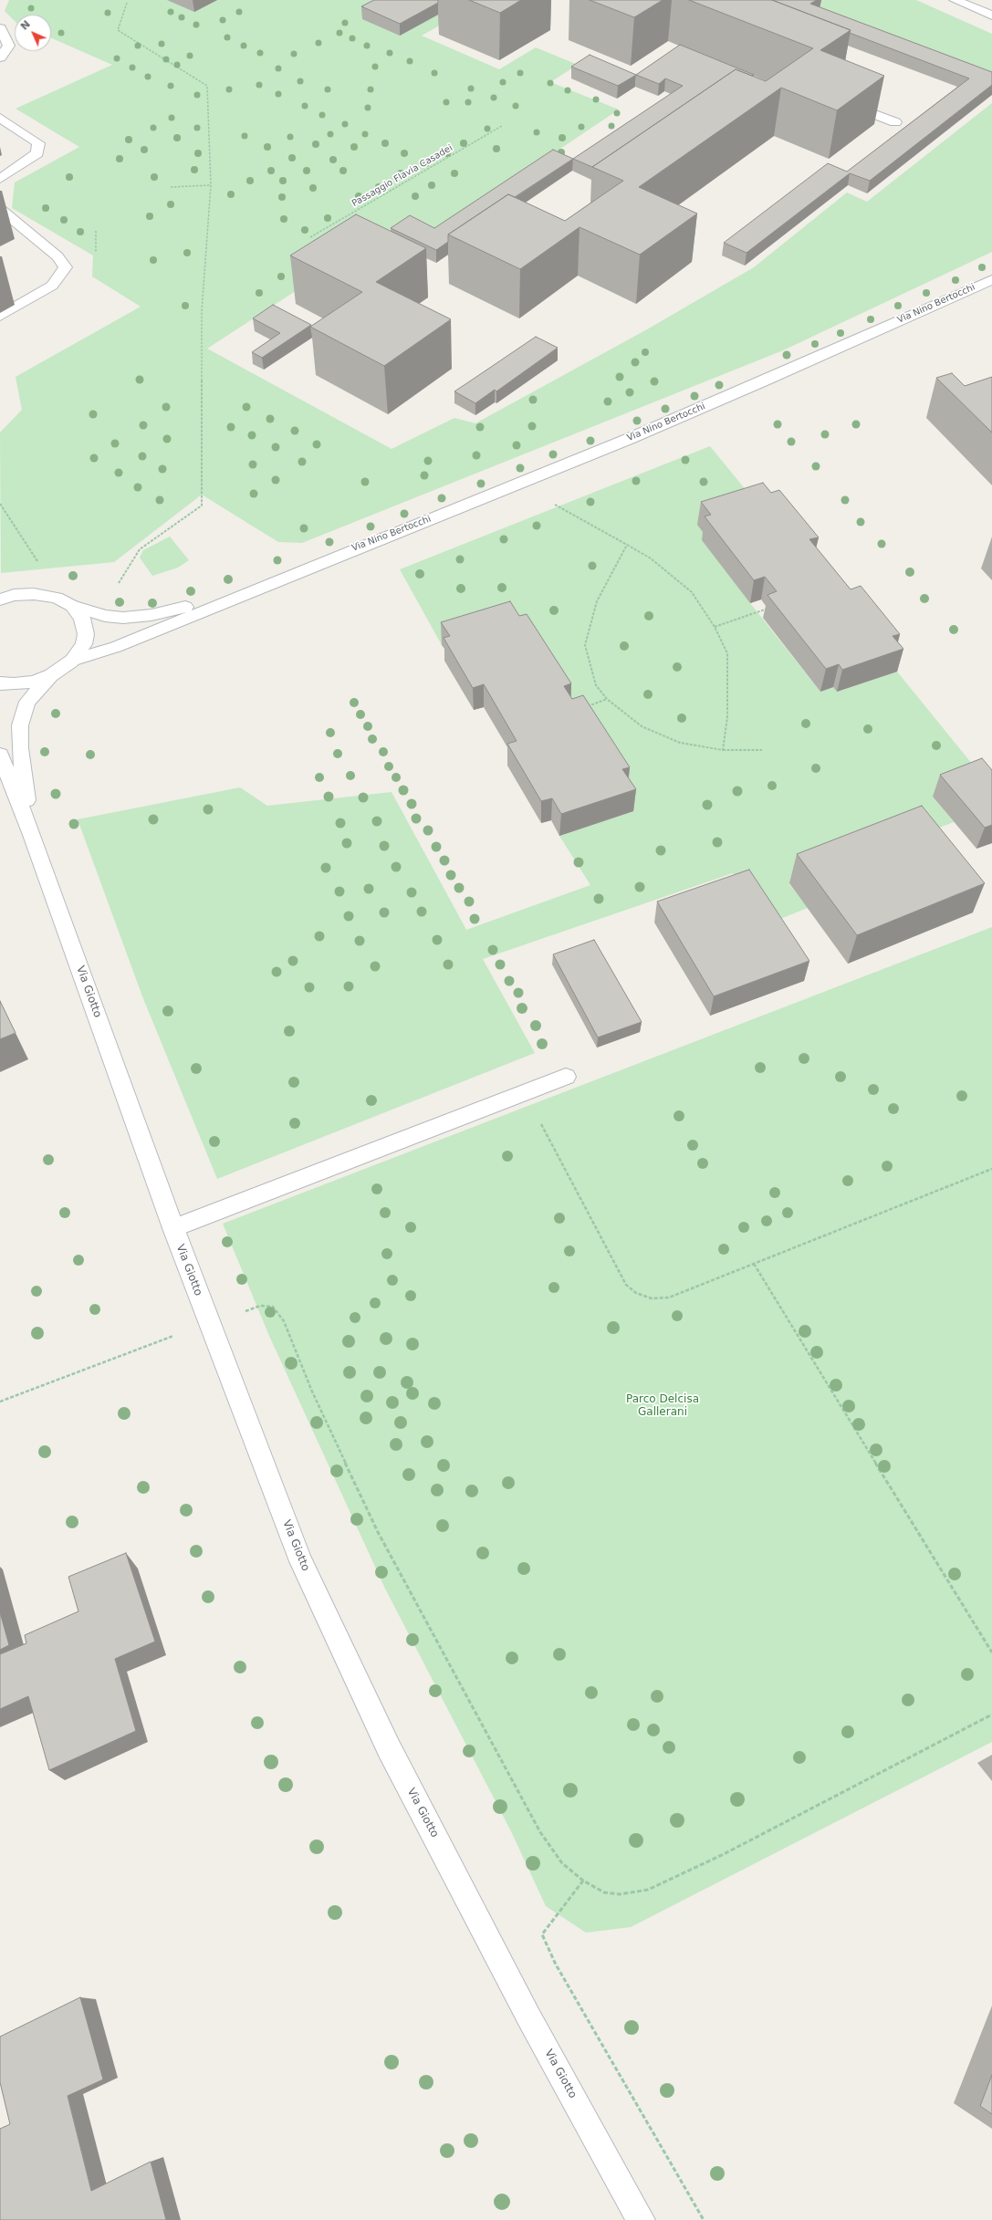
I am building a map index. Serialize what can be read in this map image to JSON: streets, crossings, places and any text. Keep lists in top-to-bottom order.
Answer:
{
  "streets": {
    "street": ["Via Nino Bertocchi", "Via Giotto"],
    "path": ["Passaggio Flavia Casadei"]
  },
  "crossings": [
    ["Via Nino Bertocchi", "Via Giotto"]
  ],
  "parks": ["Parco Delcisa Gallerani"],
  "north": "top left"
}
